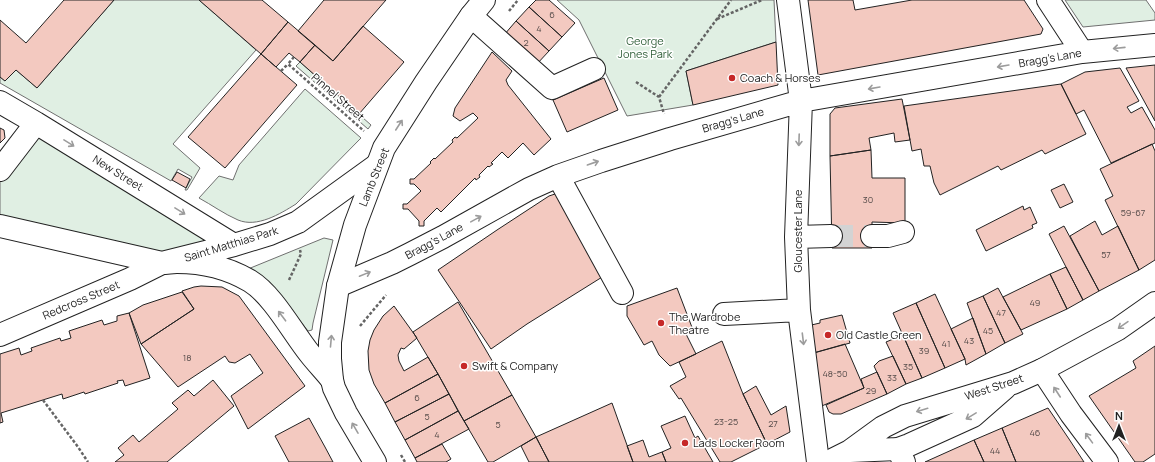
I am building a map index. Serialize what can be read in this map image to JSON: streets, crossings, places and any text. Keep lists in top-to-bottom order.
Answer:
{
  "streets": {
    "street": [
      "Bragg's Lane",
      "New Street",
      "Lamb Street",
      "Gloucester Lane",
      "Saint Matthias Park",
      "Redcross Street",
      "West Street"
    ],
    "path": ["Pinnel Street"]
  },
  "crossings": [
    ["Bragg's Lane", "Lamb Street"],
    ["Bragg's Lane", "Gloucester Lane"],
    ["Pinnel Street", "Lamb Street"],
    ["Pinnel Street", "Saint Matthias Park"],
    ["New Street", "Saint Matthias Park"],
    ["Lamb Street", "Saint Matthias Park"],
    ["Saint Matthias Park", "Redcross Street"]
  ],
  "one_way": ["New Street", "Lamb Street", "Gloucester Lane"],
  "parks": ["George Jones Park"],
  "places": [
    "Coach & Horses",
    "The Wardrobe Theatre",
    "Old Castle Green",
    "Swift & Company",
    "Lads Locker Room"
  ],
  "house_numbers": [
    "6",
    "4",
    "2",
    "30",
    "59-67",
    "57",
    "49",
    "47",
    "45",
    "43",
    "41",
    "39",
    "18",
    "35",
    "48-50",
    "33",
    "29",
    "6",
    "5",
    "23-25",
    "27",
    "5",
    "46",
    "4",
    "44"
  ],
  "north": "top"
}
